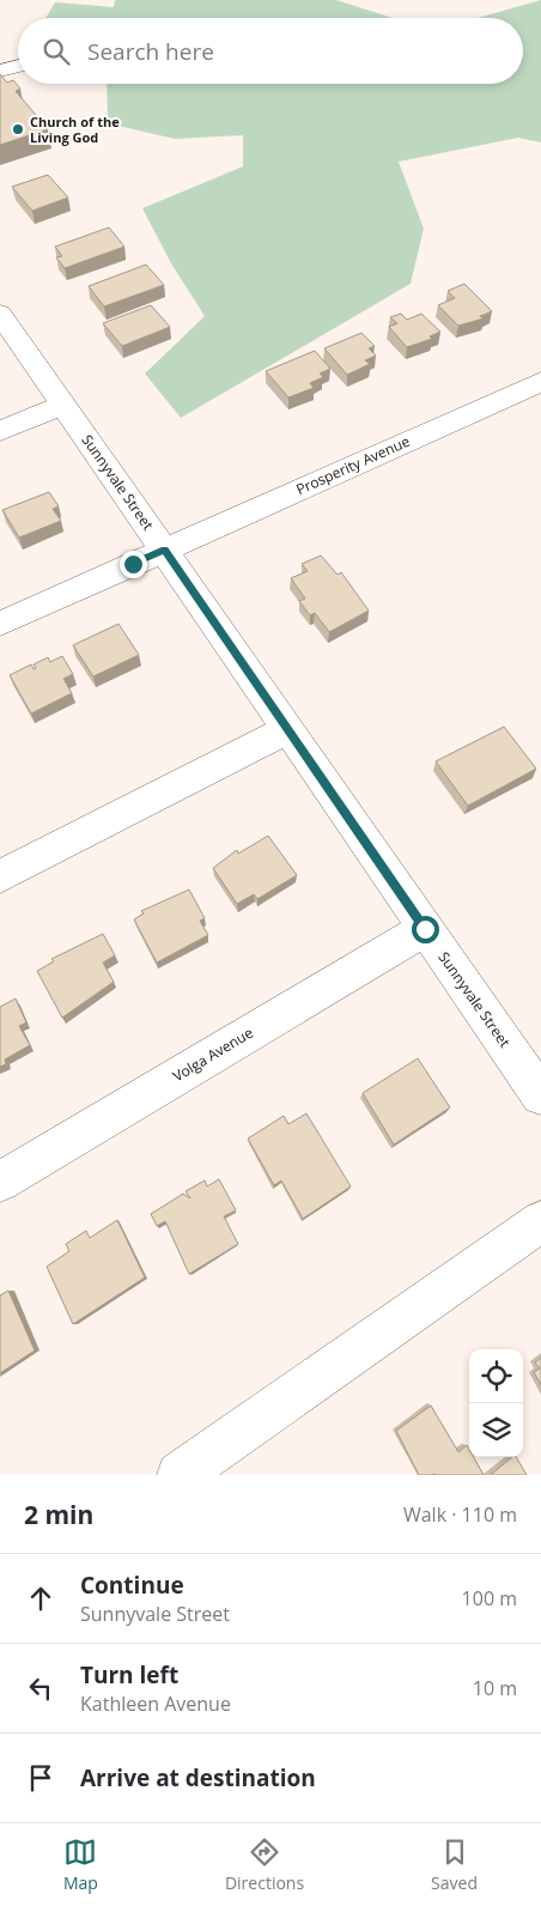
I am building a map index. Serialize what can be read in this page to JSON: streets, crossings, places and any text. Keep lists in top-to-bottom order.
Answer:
{
  "streets": {
    "street": ["Prosperity Avenue", "Sunnyvale Street", "Volga Avenue"]
  },
  "crossings": [
    ["Prosperity Avenue", "Sunnyvale Street"],
    ["Sunnyvale Street", "Volga Avenue"]
  ],
  "places": ["Church of the Living God"],
  "page": {
    "search": "Search here",
    "heading": ["2 min", "Walk · 110 m"],
    "list": [
      ["Continue", "Sunnyvale Street", "100 m"],
      ["Turn left", "Kathleen Avenue", "10 m"],
      "Arrive at destination"
    ],
    "nav": ["Map", "Directions", "Saved"]
  }
}
